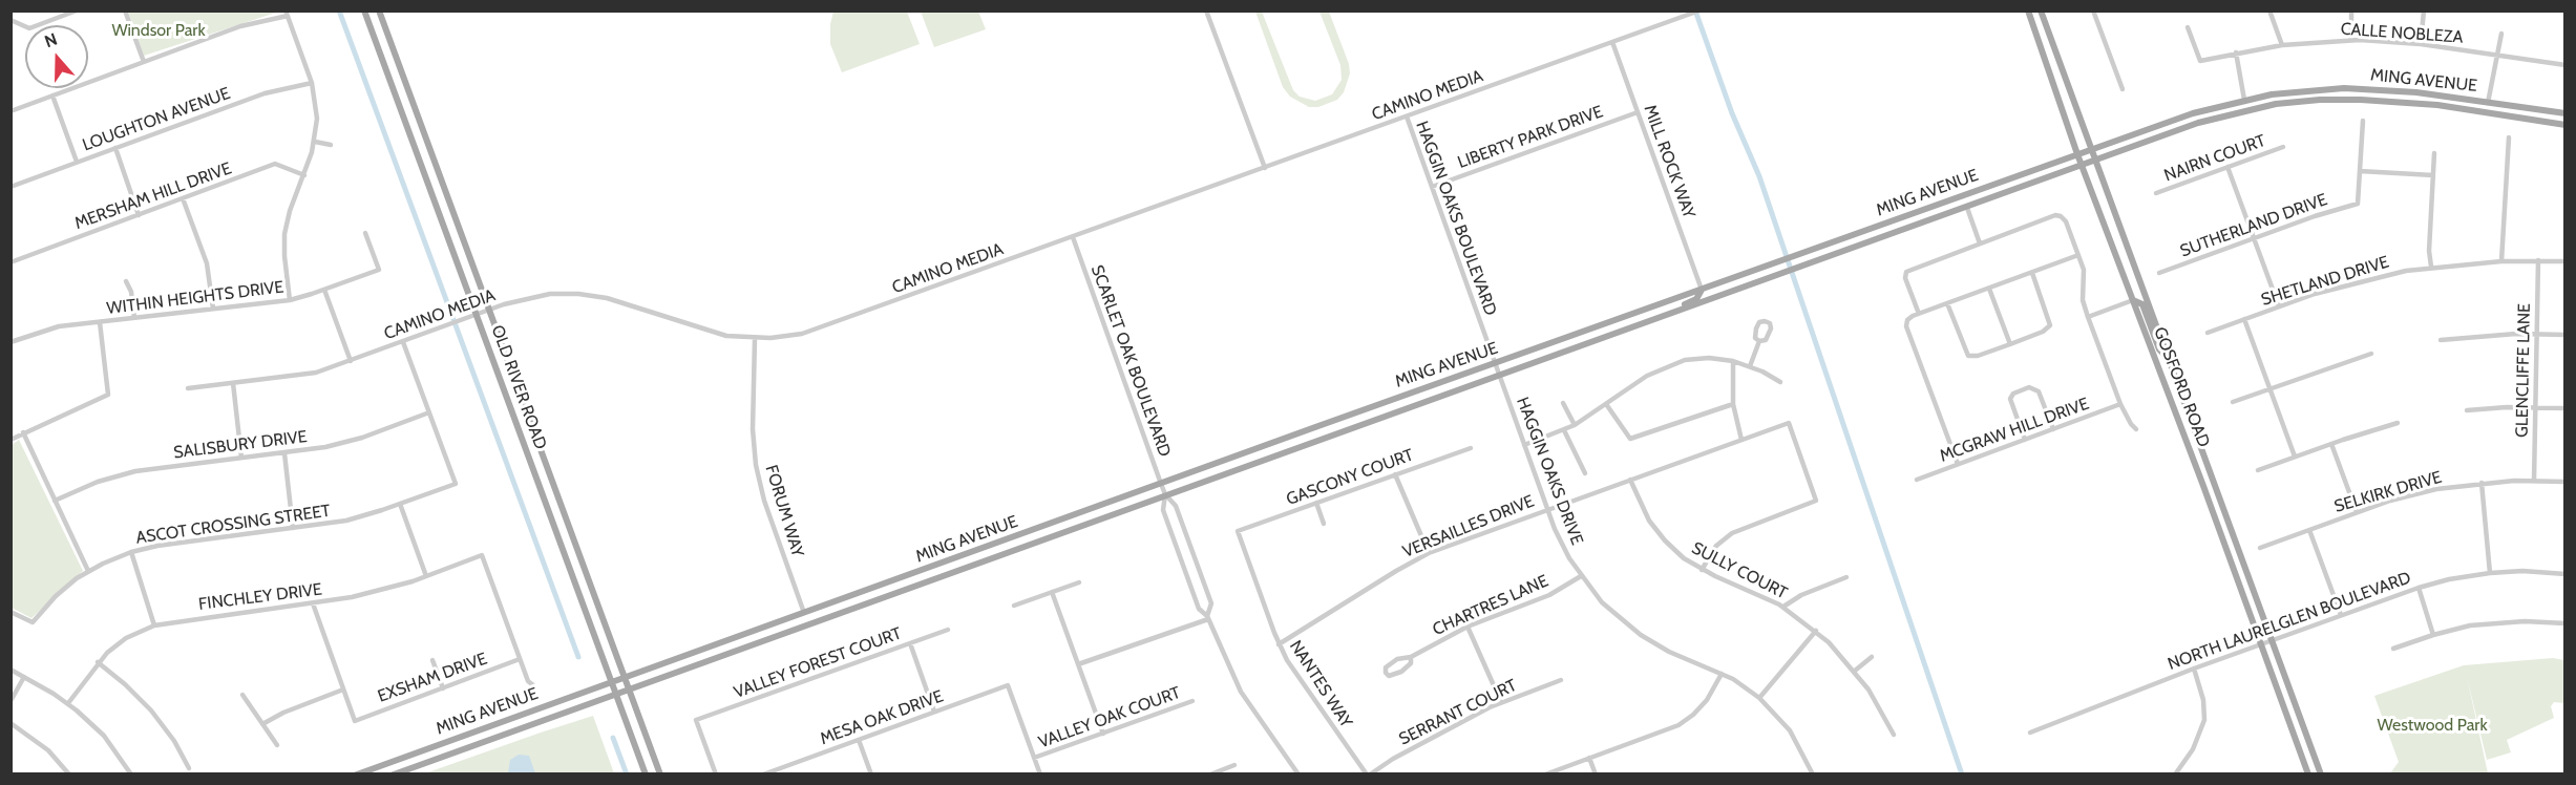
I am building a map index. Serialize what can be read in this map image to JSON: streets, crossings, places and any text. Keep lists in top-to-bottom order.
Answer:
{
  "streets": {
    "main road": ["MING AVENUE", "OLD RIVER ROAD", "GOSFORD ROAD"],
    "street": [
      "CALLE NOBLEZA",
      "CAMINO MEDIA",
      "LOUGHTON AVENUE",
      "LIBERTY PARK DRIVE",
      "NAIRN COURT",
      "MILL ROCK WAY",
      "MERSHAM HILL DRIVE",
      "HAGGIN OAKS BOULEVARD",
      "SUTHERLAND DRIVE",
      "SHETLAND DRIVE",
      "WITHIN HEIGHTS DRIVE",
      "SCARLET OAK BOULEVARD",
      "GLENCLIFFE LANE",
      "MCGRAW HILL DRIVE",
      "SALISBURY DRIVE",
      "HAGGIN OAKS DRIVE",
      "GASCONY COURT",
      "SELKIRK DRIVE",
      "FORUM WAY",
      "ASCOT CROSSING STREET",
      "VERSAILLES DRIVE",
      "SULLY COURT",
      "FINCHLEY DRIVE",
      "CHARTRES LANE",
      "NORTH LAURELGLEN BOULEVARD",
      "VALLEY FOREST COURT",
      "EXSHAM DRIVE",
      "NANTES WAY",
      "SERRANT COURT",
      "MESA OAK DRIVE",
      "VALLEY OAK COURT"
    ]
  },
  "crossings": [
    ["MING AVENUE", "MILL ROCK WAY"],
    ["MING AVENUE", "HAGGIN OAKS BOULEVARD"],
    ["MING AVENUE", "SCARLET OAK BOULEVARD"],
    ["MING AVENUE", "OLD RIVER ROAD"],
    ["MING AVENUE", "GOSFORD ROAD"],
    ["MING AVENUE", "HAGGIN OAKS DRIVE"],
    ["MING AVENUE", "FORUM WAY"],
    ["CAMINO MEDIA", "MILL ROCK WAY"],
    ["CAMINO MEDIA", "HAGGIN OAKS BOULEVARD"],
    ["CAMINO MEDIA", "SCARLET OAK BOULEVARD"],
    ["CAMINO MEDIA", "OLD RIVER ROAD"],
    ["CAMINO MEDIA", "FORUM WAY"],
    ["LIBERTY PARK DRIVE", "MILL ROCK WAY"],
    ["LIBERTY PARK DRIVE", "HAGGIN OAKS BOULEVARD"],
    ["HAGGIN OAKS BOULEVARD", "HAGGIN OAKS DRIVE"],
    ["SHETLAND DRIVE", "GLENCLIFFE LANE"],
    ["GLENCLIFFE LANE", "SELKIRK DRIVE"],
    ["GOSFORD ROAD", "NORTH LAURELGLEN BOULEVARD"],
    ["SALISBURY DRIVE", "ASCOT CROSSING STREET"],
    ["HAGGIN OAKS DRIVE", "VERSAILLES DRIVE"],
    ["HAGGIN OAKS DRIVE", "CHARTRES LANE"],
    ["GASCONY COURT", "NANTES WAY"],
    ["VERSAILLES DRIVE", "SULLY COURT"],
    ["VERSAILLES DRIVE", "NANTES WAY"],
    ["FINCHLEY DRIVE", "EXSHAM DRIVE"],
    ["NANTES WAY", "SERRANT COURT"],
    ["MESA OAK DRIVE", "VALLEY OAK COURT"]
  ],
  "parks": ["Windsor Park", "Westwood Park"],
  "north": "top"
}
